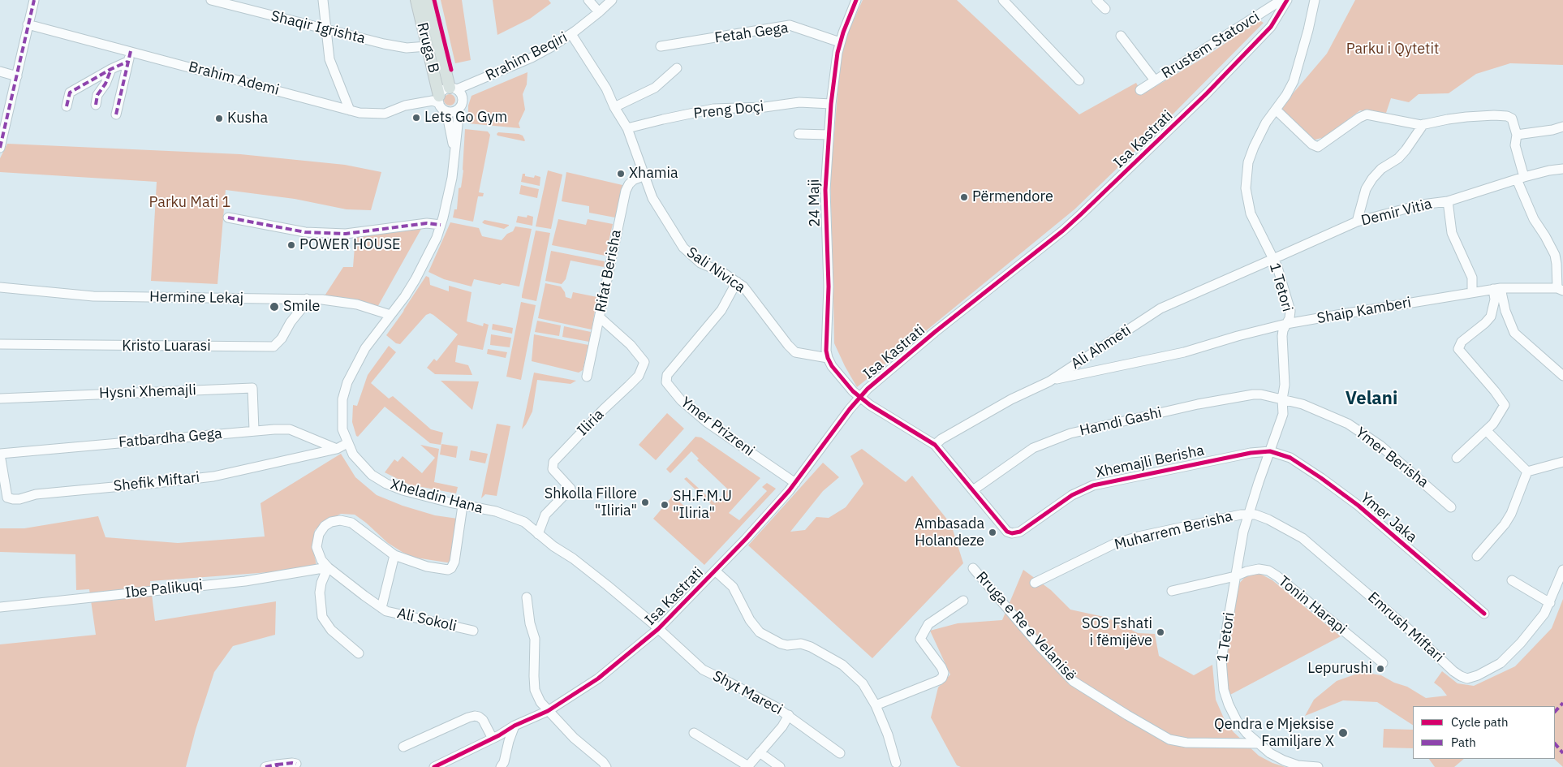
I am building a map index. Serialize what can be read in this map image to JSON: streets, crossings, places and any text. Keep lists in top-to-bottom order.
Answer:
{
  "streets": {
    "main road": ["Rruga B"],
    "street": [
      "Shaqir Igrishta",
      "Fetah Gega",
      "Rrustem Statovci",
      "Rrahim Beqiri",
      "Brahim Ademi",
      "Preng Doçi",
      "Isa Kastrati",
      "24 Maji",
      "Demir Vitia",
      "Sali Nivica",
      "Rifat Berisha",
      "1 Tetori",
      "Hermine Lekaj",
      "Shaip Kamberi",
      "Kristo Luarasi",
      "Ali Ahmeti",
      "Hysni Xhemajli",
      "Hamdi Gashi",
      "Iliria",
      "Ymer Prizreni",
      "Fatbardha Gega",
      "Ymer Berisha",
      "Xhemajli Berisha",
      "Shefik Miftari",
      "Xheladin Hana",
      "Ymer Jaka",
      "Muharrem Berisha",
      "Ibe Palikuqi",
      "Tonin Harapi",
      "Ali Sokoli",
      "Rruga e Re e Velanisë",
      "Emrush Miftari",
      "Shyt Mareci"
    ]
  },
  "crossings": [
    ["Shaqir Igrishta", "Rruga B"],
    ["Fetah Gega", "24 Maji"],
    ["Rruga B", "Rrahim Beqiri"],
    ["Rruga B", "Brahim Ademi"],
    ["Rruga B", "Xheladin Hana"],
    ["Rrahim Beqiri", "Brahim Ademi"],
    ["Rrahim Beqiri", "Sali Nivica"],
    ["Rrahim Beqiri", "Xheladin Hana"],
    ["Brahim Ademi", "Xheladin Hana"],
    ["Preng Doçi", "24 Maji"],
    ["Preng Doçi", "Sali Nivica"],
    ["Isa Kastrati", "Ymer Prizreni"],
    ["Isa Kastrati", "Xhemajli Berisha"],
    ["Isa Kastrati", "Xheladin Hana"],
    ["Isa Kastrati", "Shyt Mareci"],
    ["24 Maji", "Sali Nivica"],
    ["Demir Vitia", "1 Tetori"],
    ["Demir Vitia", "Ali Ahmeti"],
    ["Sali Nivica", "Rifat Berisha"],
    ["Sali Nivica", "Ymer Prizreni"],
    ["Rifat Berisha", "Iliria"],
    ["1 Tetori", "Shaip Kamberi"],
    ["1 Tetori", "Ali Ahmeti"],
    ["1 Tetori", "Hamdi Gashi"],
    ["1 Tetori", "Ymer Berisha"],
    ["1 Tetori", "Xhemajli Berisha"],
    ["1 Tetori", "Ymer Jaka"],
    ["1 Tetori", "Muharrem Berisha"],
    ["1 Tetori", "Tonin Harapi"],
    ["1 Tetori", "Rruga e Re e Velanisë"],
    ["1 Tetori", "Emrush Miftari"],
    ["Hermine Lekaj", "Kristo Luarasi"],
    ["Hermine Lekaj", "Xheladin Hana"],
    ["Shaip Kamberi", "Ali Ahmeti"],
    ["Ali Ahmeti", "Xhemajli Berisha"],
    ["Hysni Xhemajli", "Fatbardha Gega"],
    ["Hamdi Gashi", "Ymer Berisha"],
    ["Hamdi Gashi", "Xhemajli Berisha"],
    ["Iliria", "Xheladin Hana"],
    ["Fatbardha Gega", "Shefik Miftari"],
    ["Xhemajli Berisha", "Ymer Jaka"],
    ["Shefik Miftari", "Xheladin Hana"],
    ["Xheladin Hana", "Ali Sokoli"],
    ["Xheladin Hana", "Shyt Mareci"],
    ["Muharrem Berisha", "Emrush Miftari"],
    ["Ibe Palikuqi", "Ali Sokoli"]
  ],
  "districts": ["Velani"],
  "parks": ["Parku i Qytetit", "Parku Mati 1"],
  "places": [
    "Lets Go Gym",
    "Kusha",
    "Xhamia",
    "Përmendore",
    "POWER HOUSE",
    "Smile",
    "Shkolla Fillore \"Iliria\"",
    "SH.F.M.U \"Iliria\"",
    "Ambasada Holandeze",
    "SOS Fshati i fëmijëve",
    "Lepurushi",
    "Qendra e Mjeksise Familjare X"
  ],
  "legend": ["Cycle path", "Path"]
}
